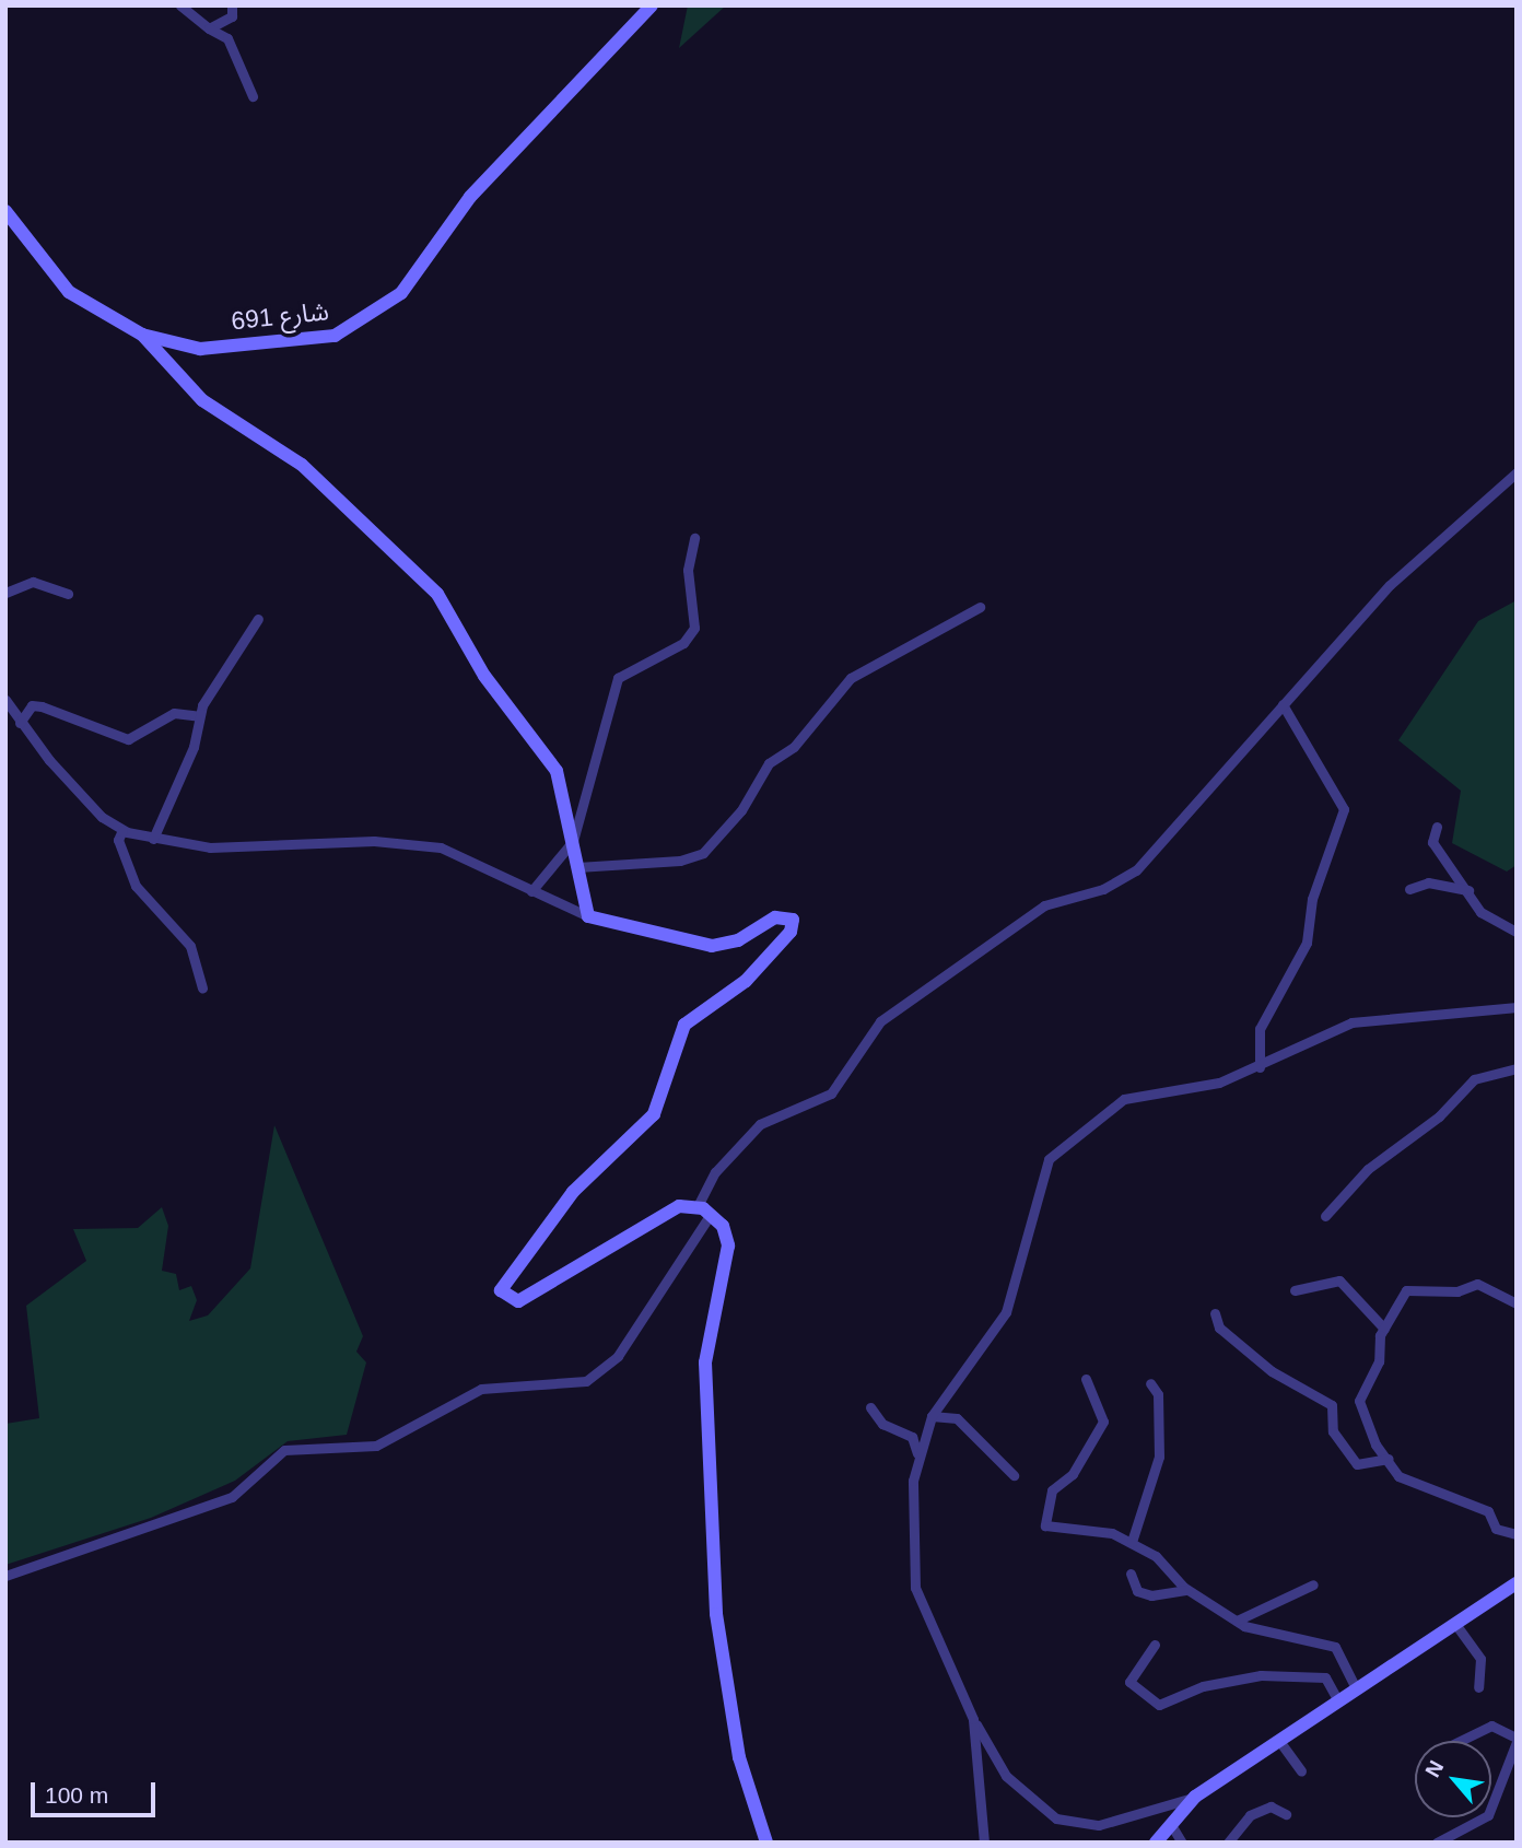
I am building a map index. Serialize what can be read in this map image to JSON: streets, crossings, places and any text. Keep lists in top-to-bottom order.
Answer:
{
  "streets": {
    "street": ["شارع 691"]
  },
  "scale_bar": "100 m",
  "north": "top left"
}
